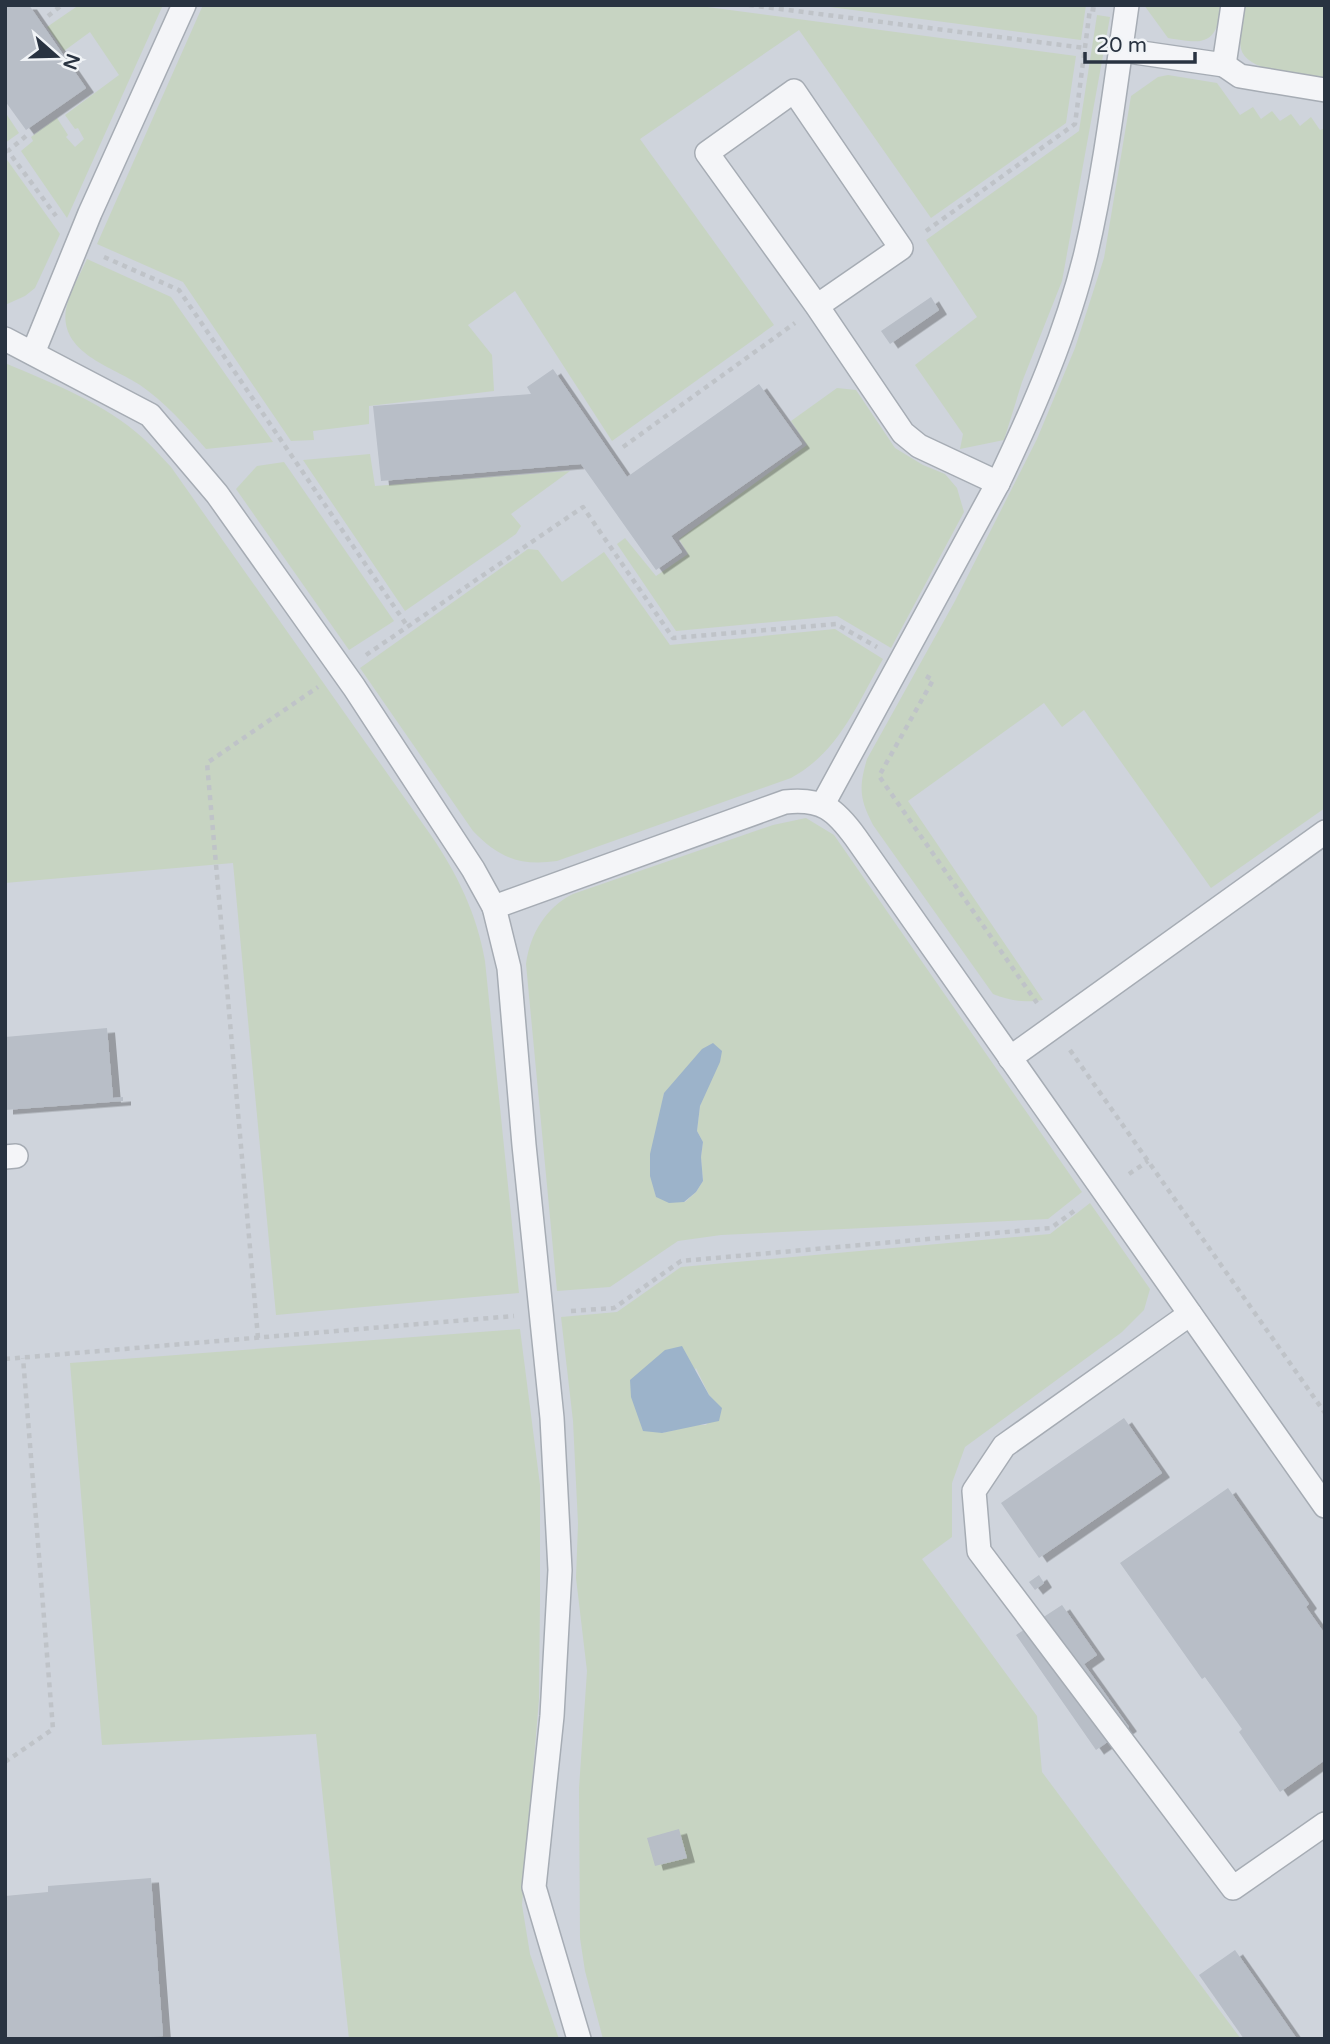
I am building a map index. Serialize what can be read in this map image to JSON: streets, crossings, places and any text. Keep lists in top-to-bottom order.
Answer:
{
  "scale_bar": "20 m",
  "north": "right"
}
